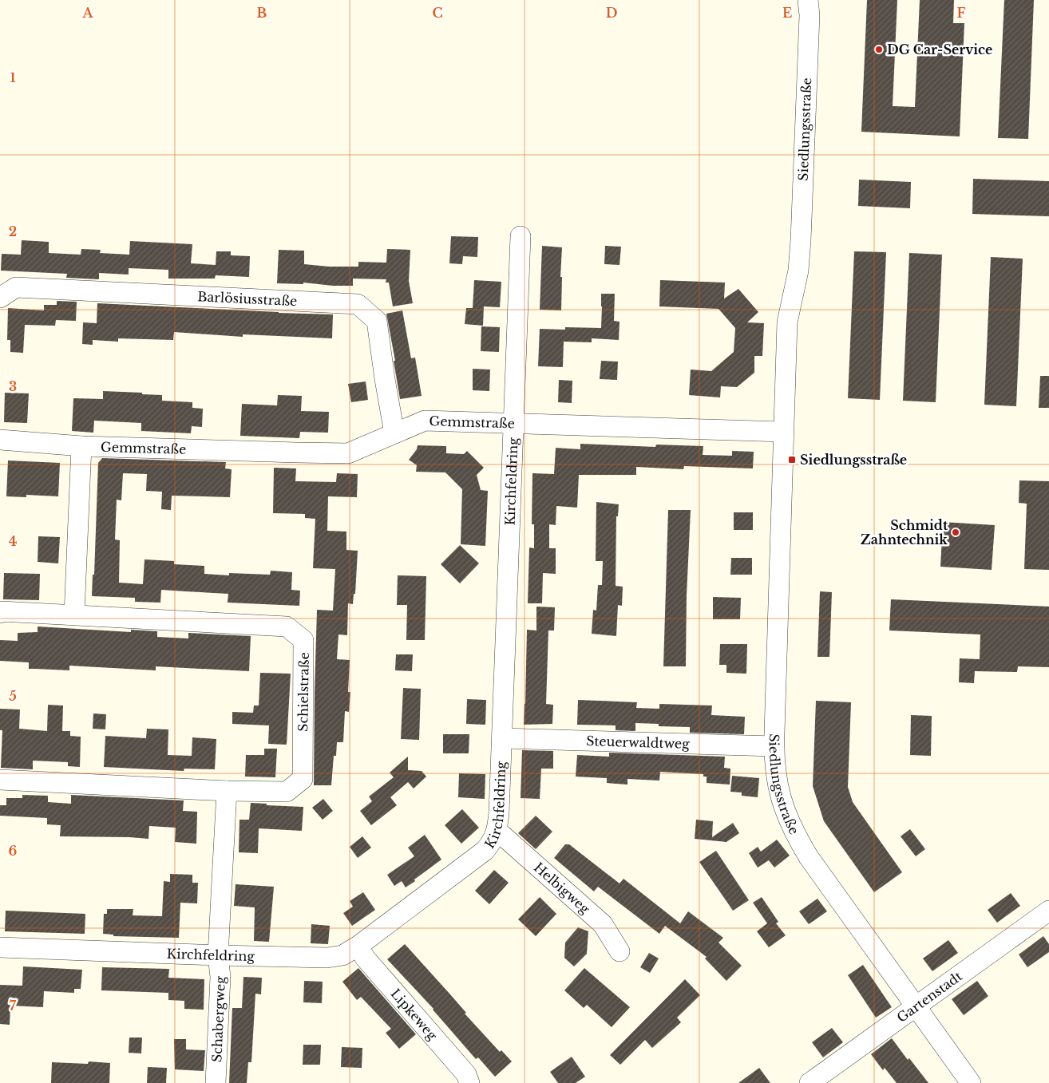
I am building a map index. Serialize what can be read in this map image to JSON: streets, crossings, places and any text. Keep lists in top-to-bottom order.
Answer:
{
  "streets": {
    "street": [
      "Siedlungsstraße",
      "Barlösiusstraße",
      "Gemmstraße",
      "Kirchfeldring",
      "Schielstraße",
      "Steuerwaldtweg",
      "Helbigweg",
      "Gartenstadt",
      "Lipkeweg",
      "Schabergweg"
    ]
  },
  "crossings": [
    ["Siedlungsstraße", "Gemmstraße"],
    ["Siedlungsstraße", "Steuerwaldtweg"],
    ["Siedlungsstraße", "Gartenstadt"],
    ["Barlösiusstraße", "Gemmstraße"],
    ["Gemmstraße", "Kirchfeldring"],
    ["Kirchfeldring", "Steuerwaldtweg"],
    ["Kirchfeldring", "Helbigweg"],
    ["Kirchfeldring", "Lipkeweg"],
    ["Kirchfeldring", "Schabergweg"]
  ],
  "places": {
    "other": ["DG Car-Service", "Schmidt Zahntechnik"],
    "transit": ["Siedlungsstraße"]
  },
  "grid": {
    "columns": [
      "A",
      "B",
      "C",
      "D",
      "E",
      "F"
    ],
    "rows": [
      "1",
      "2",
      "3",
      "4",
      "5",
      "6",
      "7"
    ]
  }
}
